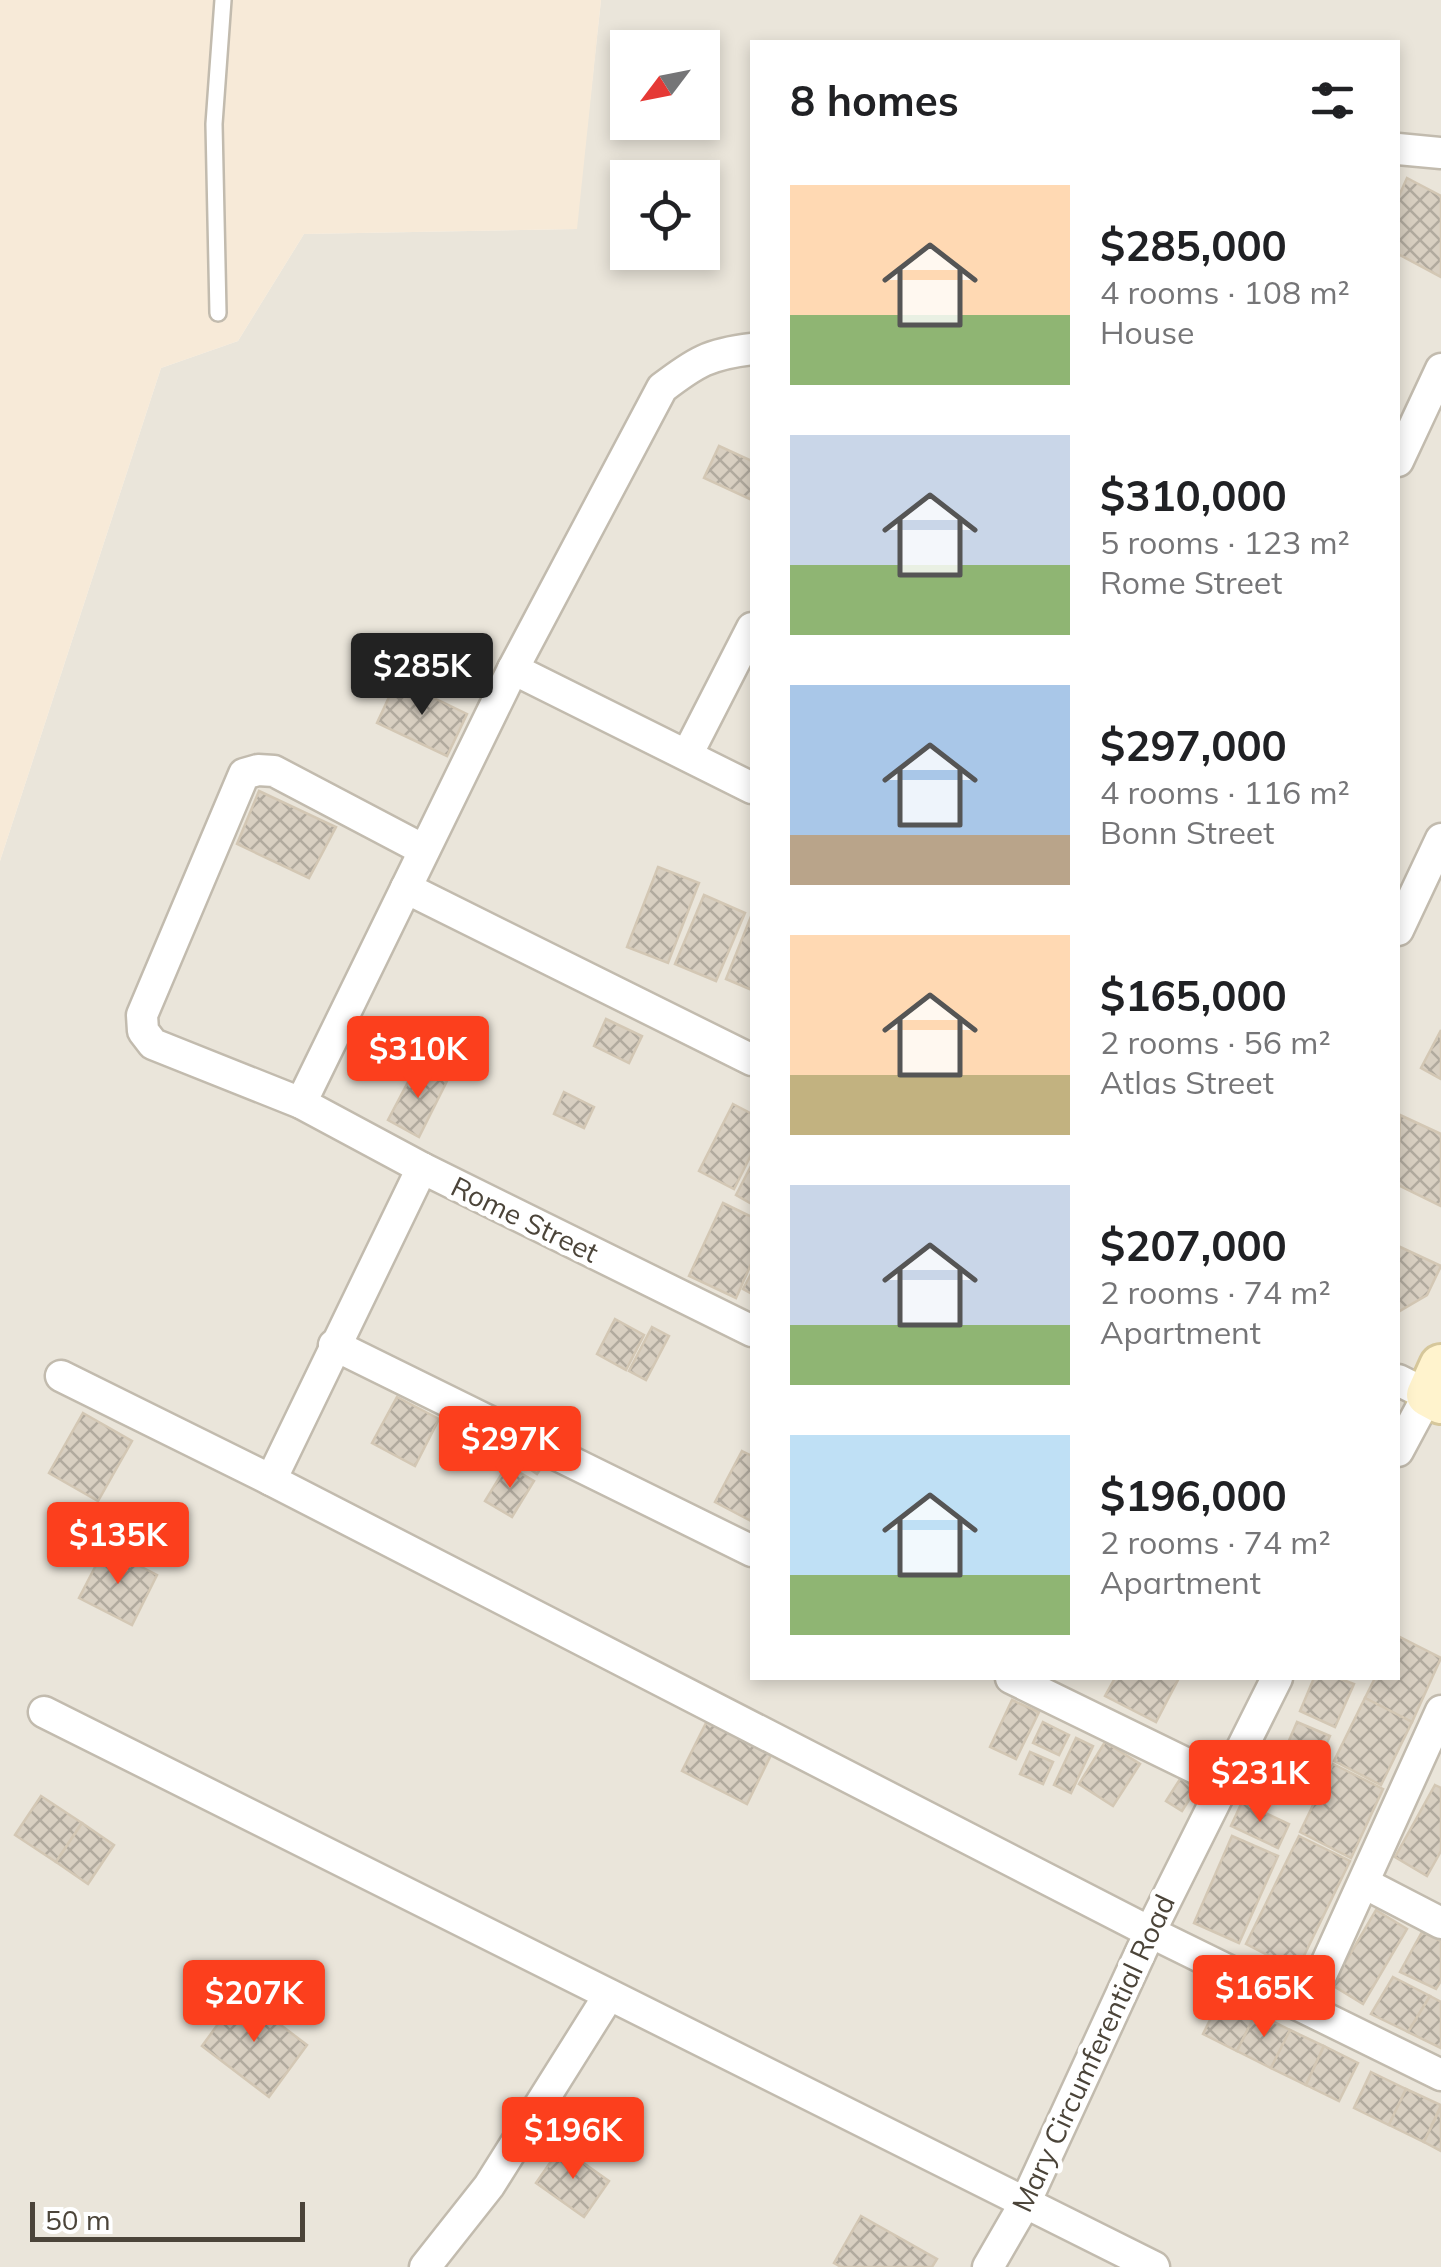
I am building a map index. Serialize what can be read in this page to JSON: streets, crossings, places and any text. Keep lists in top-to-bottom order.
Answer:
{
  "streets": {
    "street": ["Rome Street", "Mary Circumferential Road"]
  },
  "scale_bar": "50 m",
  "north": "bottom left",
  "page": {
    "heading": "8 homes",
    "list": [
      {
        "name": "$285,000",
        "note": "4 rooms · 108 m² · House"
      },
      {
        "name": "$310,000",
        "note": "5 rooms · 123 m² · Rome Street"
      },
      {
        "name": "$297,000",
        "note": "4 rooms · 116 m² · Bonn Street"
      },
      {
        "name": "$165,000",
        "note": "2 rooms · 56 m² · Atlas Street"
      },
      {
        "name": "$207,000",
        "note": "2 rooms · 74 m² · Apartment"
      },
      {
        "name": "$196,000",
        "note": "2 rooms · 74 m² · Apartment"
      }
    ],
    "price": [
      "$285K",
      "$310K",
      "$297K",
      "$135K",
      "$231K",
      "$165K",
      "$207K",
      "$196K"
    ],
    "scale": "50 m"
  }
}
